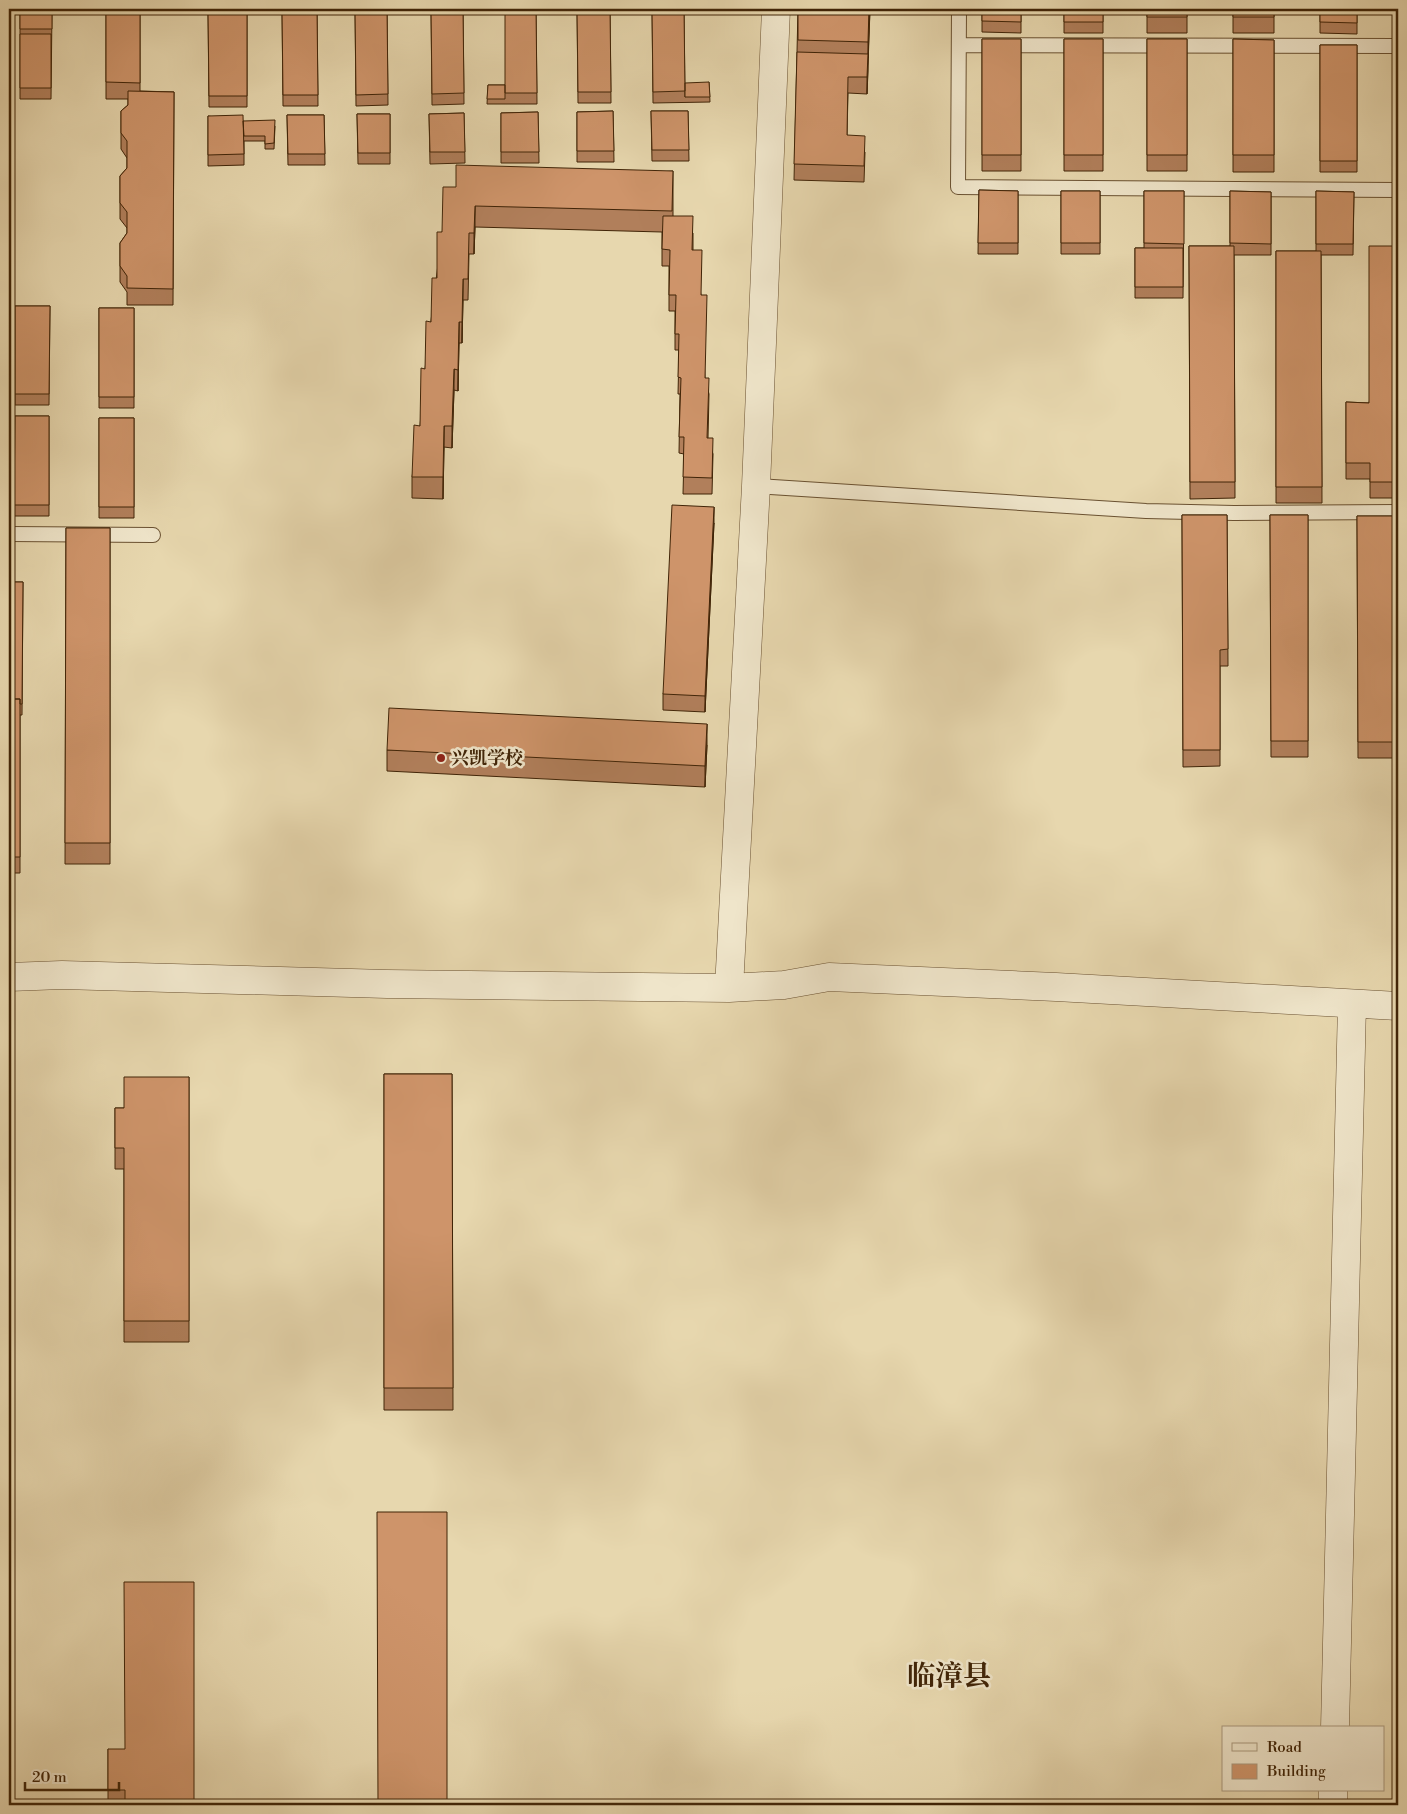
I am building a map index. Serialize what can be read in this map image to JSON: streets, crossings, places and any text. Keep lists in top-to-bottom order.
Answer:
{
  "districts": ["临漳县"],
  "places": ["兴凯学校"],
  "legend": ["Road", "Building"],
  "scale_bar": "20 m"
}
